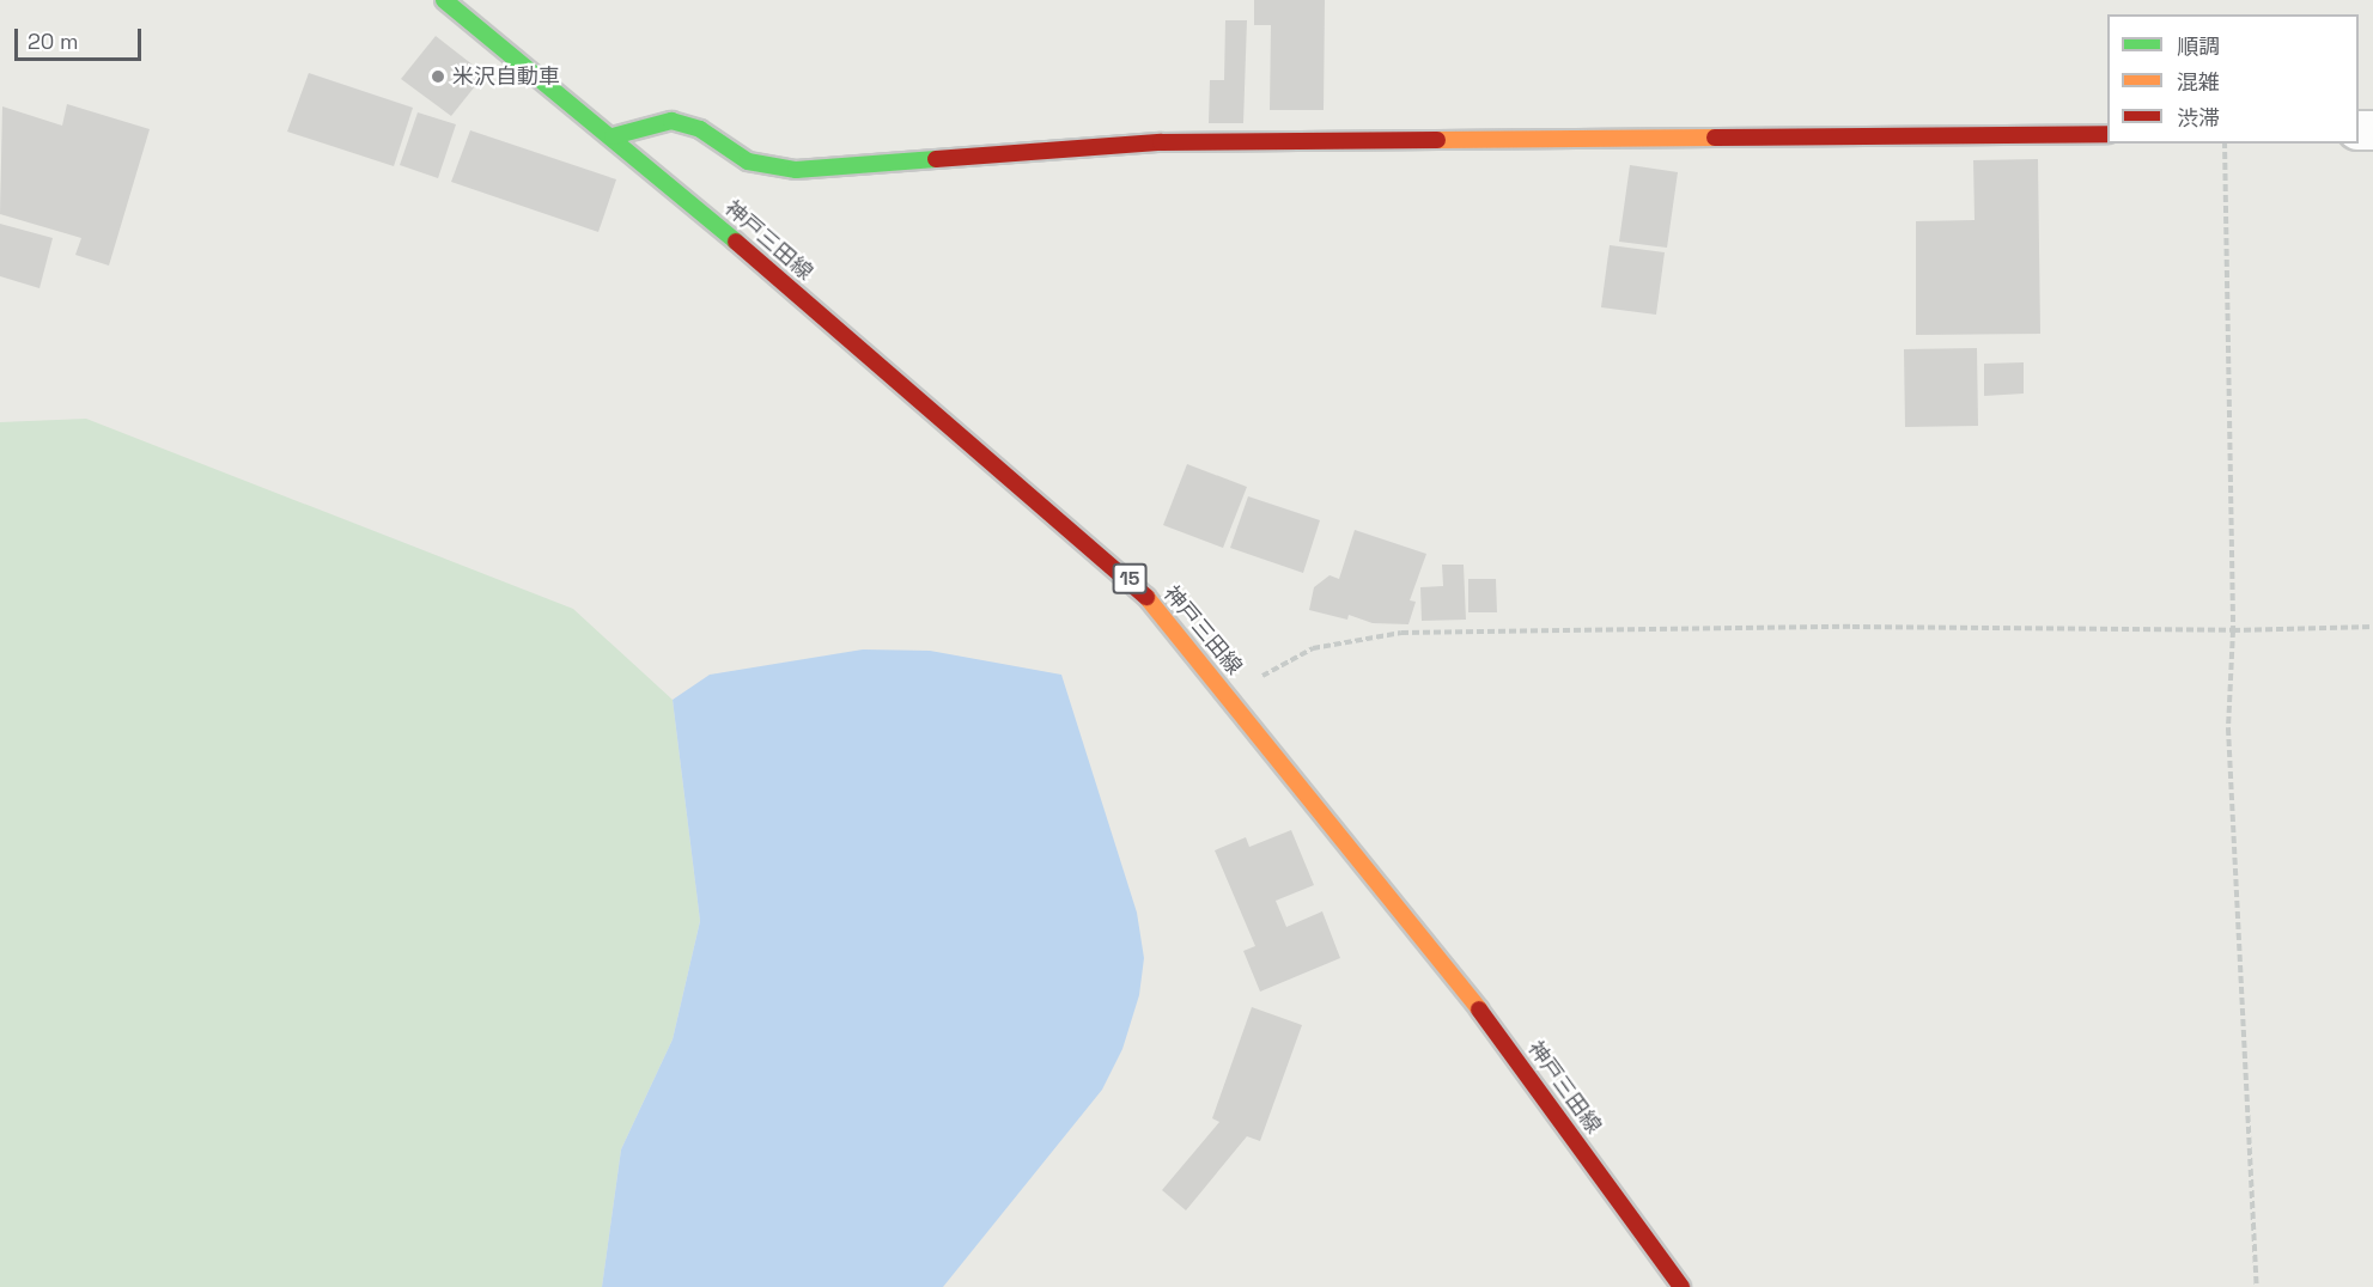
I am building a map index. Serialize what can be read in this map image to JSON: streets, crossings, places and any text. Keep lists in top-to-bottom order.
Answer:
{
  "streets": {
    "main road": ["神戸三田線", "15"]
  },
  "places": ["米沢自動車"],
  "legend": ["順調", "混雑", "渋滞"],
  "scale_bar": "20 m"
}
